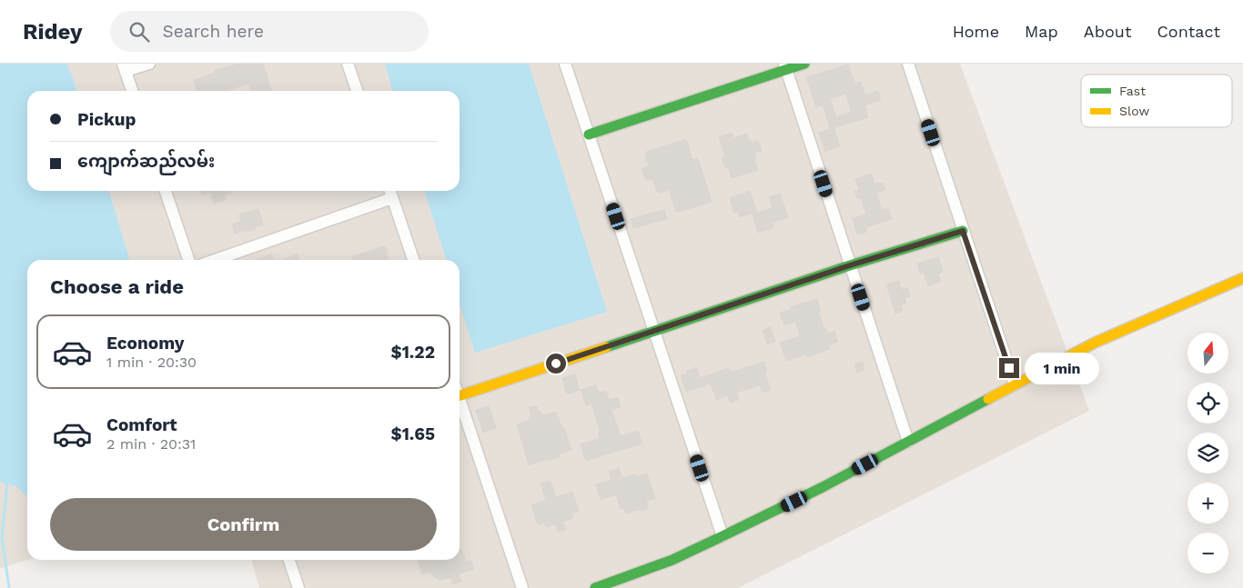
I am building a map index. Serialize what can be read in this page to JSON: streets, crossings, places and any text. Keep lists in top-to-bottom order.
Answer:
{
  "legend": ["Fast", "Slow"],
  "north": "top",
  "page": {
    "header": "Ridey",
    "search": "Search here",
    "nav": [
      "Home",
      "Map",
      "About",
      "Contact"
    ],
    "banner": ["Pickup", "ကျောက်ဆည်လမ်း"],
    "heading": "Choose a ride",
    "list": [
      {
        "name": "Economy",
        "note": "1 min · 20:30",
        "value": "$1.22"
      },
      {
        "name": "Comfort",
        "note": "2 min · 20:31",
        "value": "$1.65"
      }
    ],
    "map_buttons": ["+", "−"],
    "bubble": "1 min",
    "buttons": "Confirm"
  }
}
